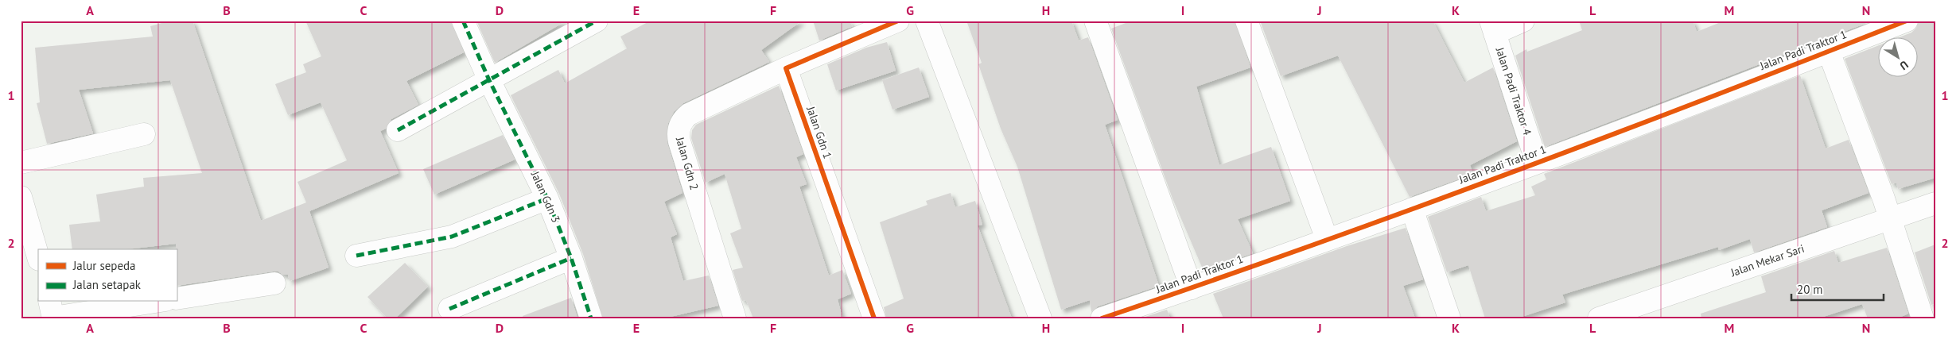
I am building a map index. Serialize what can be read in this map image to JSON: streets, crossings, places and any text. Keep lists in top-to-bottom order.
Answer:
{
  "streets": {
    "street": [
      "Jalan Padi Traktor 1",
      "Jalan Padi Traktor 4",
      "Jalan Gdn 1",
      "Jalan Gdn 2",
      "Jalan Gdn 3",
      "Jalan Mekar Sari"
    ]
  },
  "crossings": [
    ["Jalan Padi Traktor 1", "Jalan Padi Traktor 4"],
    ["Jalan Gdn 1", "Jalan Gdn 2"]
  ],
  "legend": ["Jalur sepeda", "Jalan setapak"],
  "scale_bar": "20 m",
  "north": "bottom right",
  "grid": {
    "columns": [
      "A",
      "B",
      "C",
      "D",
      "E",
      "F",
      "G",
      "H",
      "I",
      "J",
      "K",
      "L",
      "M",
      "N"
    ],
    "rows": ["1", "2"]
  }
}
